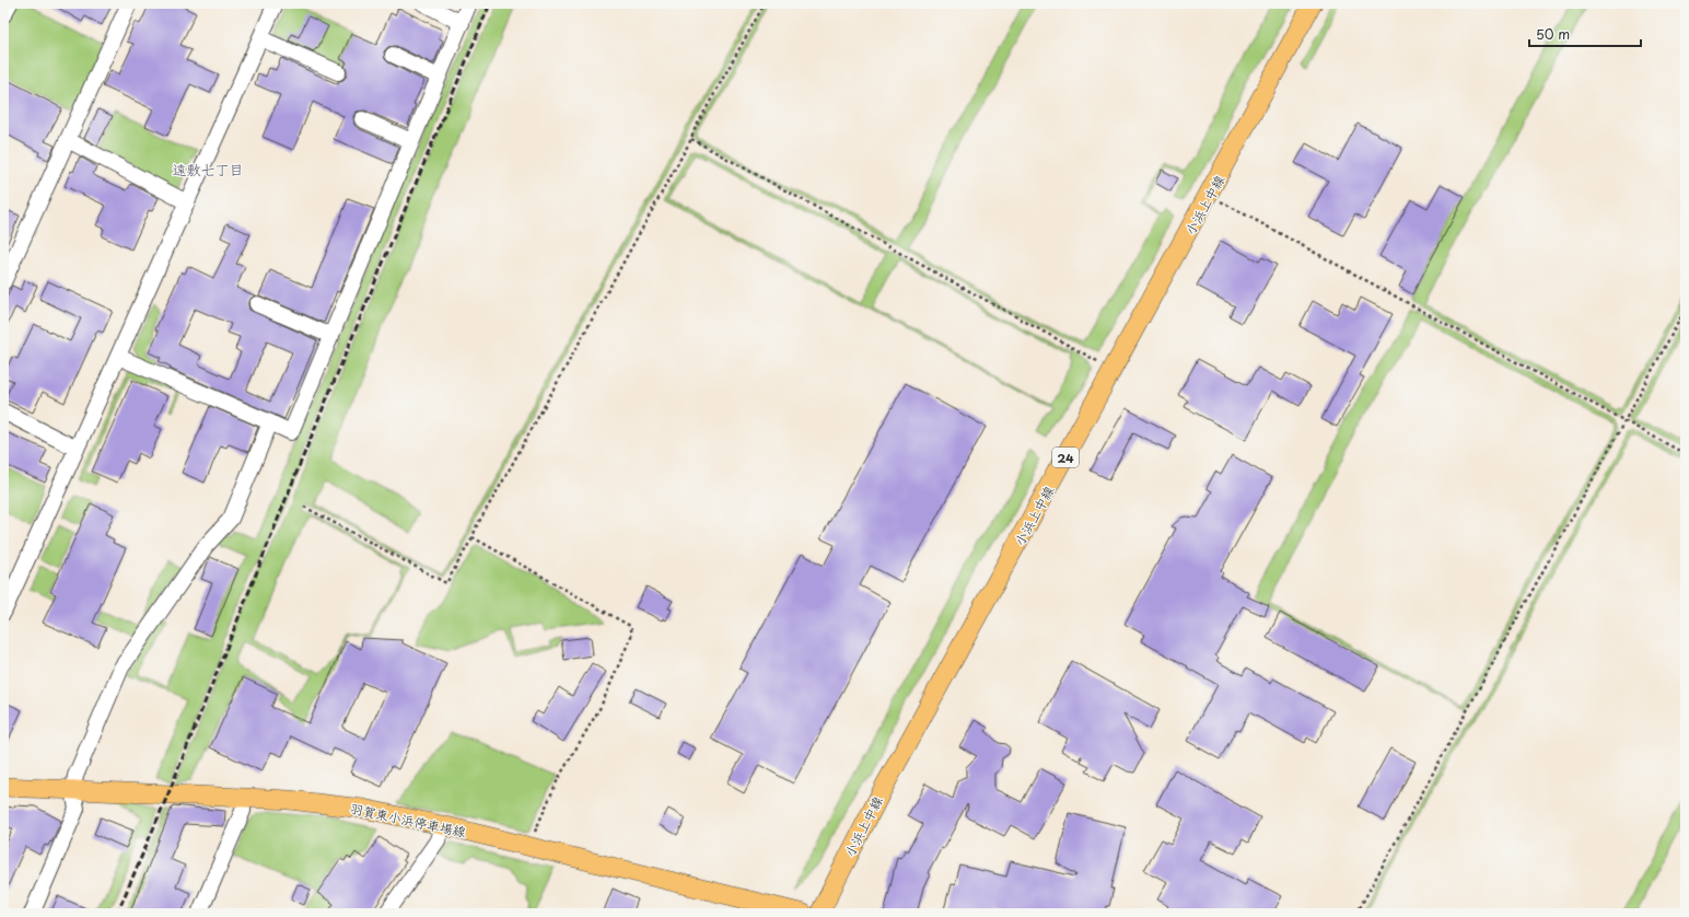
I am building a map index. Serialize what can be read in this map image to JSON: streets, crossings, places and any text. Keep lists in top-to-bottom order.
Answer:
{
  "streets": {
    "main road": ["小浜上中線", "24", "羽賀東小浜停車場線"]
  },
  "districts": ["遠敷七丁目"],
  "scale_bar": "50 m"
}
